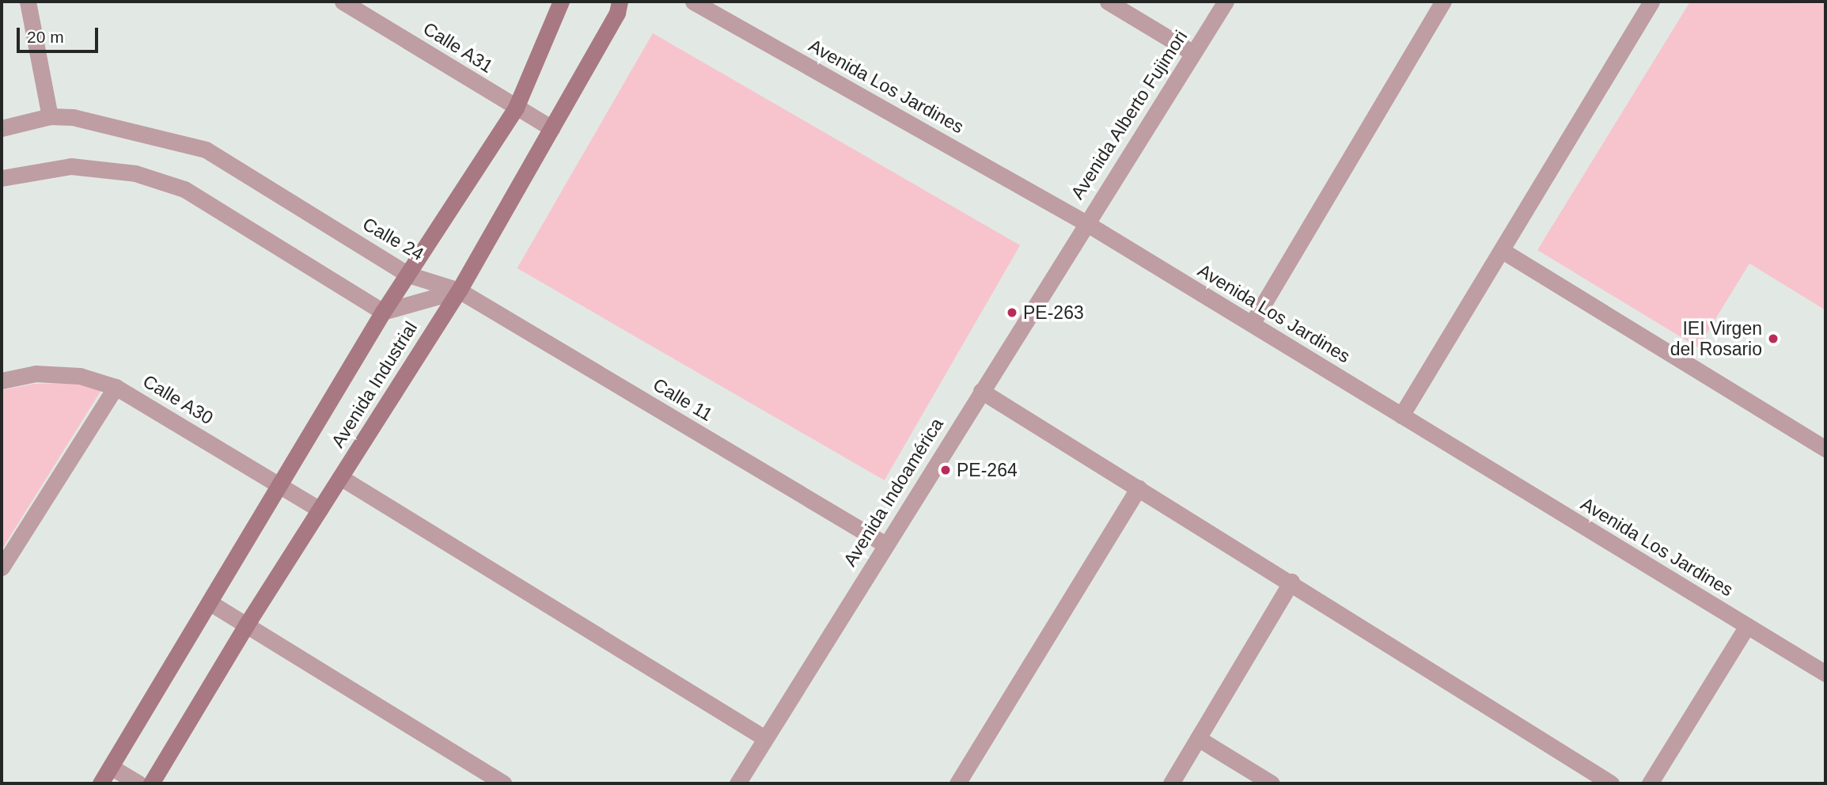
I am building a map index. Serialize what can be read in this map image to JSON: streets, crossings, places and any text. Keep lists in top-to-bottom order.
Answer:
{
  "streets": {
    "main road": ["Avenida Industrial"],
    "street": [
      "Calle A31",
      "Avenida Los Jardines",
      "Avenida Alberto Fujimori",
      "Calle 24",
      "Calle A30",
      "Calle 11",
      "Avenida Indoamérica"
    ]
  },
  "crossings": [
    ["Calle A31", "Avenida Industrial"],
    ["Avenida Los Jardines", "Avenida Alberto Fujimori"],
    ["Avenida Los Jardines", "Avenida Indoamérica"],
    ["Avenida Alberto Fujimori", "Avenida Indoamérica"],
    ["Calle 24", "Avenida Industrial"],
    ["Calle 24", "Calle 11"],
    ["Avenida Industrial", "Calle A30"],
    ["Avenida Industrial", "Calle 11"],
    ["Calle 11", "Avenida Indoamérica"]
  ],
  "places": ["PE-263", "IEI Virgen del Rosario", "PE-264"],
  "scale_bar": "20 m"
}
